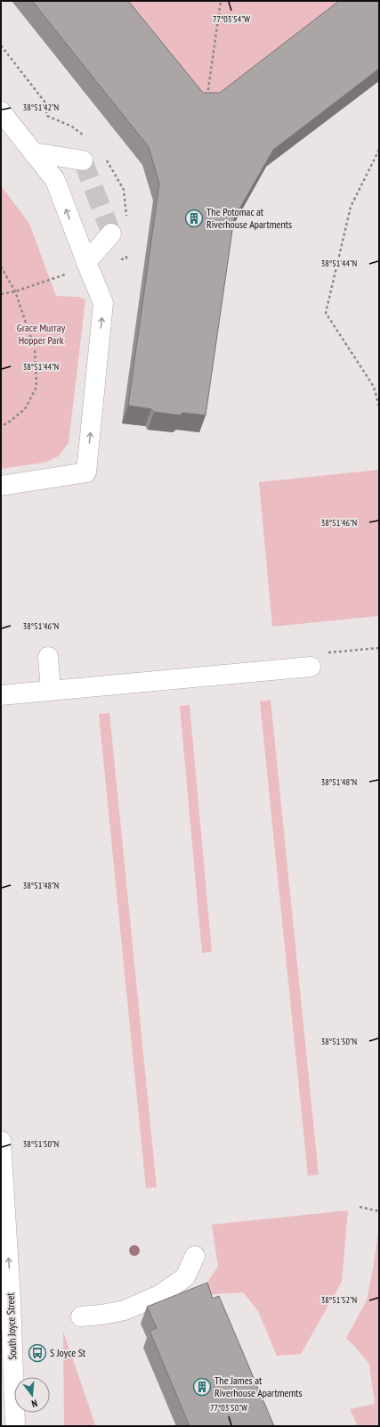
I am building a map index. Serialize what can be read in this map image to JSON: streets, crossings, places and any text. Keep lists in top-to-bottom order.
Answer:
{
  "streets": {
    "main road": ["South Joyce Street"]
  },
  "one_way": ["South Joyce Street"],
  "parks": ["Grace Murray Hopper Park"],
  "places": {
    "building": ["The Potomac at Riverhouse Apartments", "The James at Riverhouse Apartmemts"],
    "bus stop": ["S Joyce St"]
  },
  "north": "bottom",
  "coordinates": [
    "77°03'54\"W",
    "38°51'42\"N",
    "38°51'44\"N",
    "38°51'46\"N",
    "38°51'48\"N",
    "38°51'50\"N",
    "38°51'52\"N",
    "77°03'50\"W"
  ]
}
